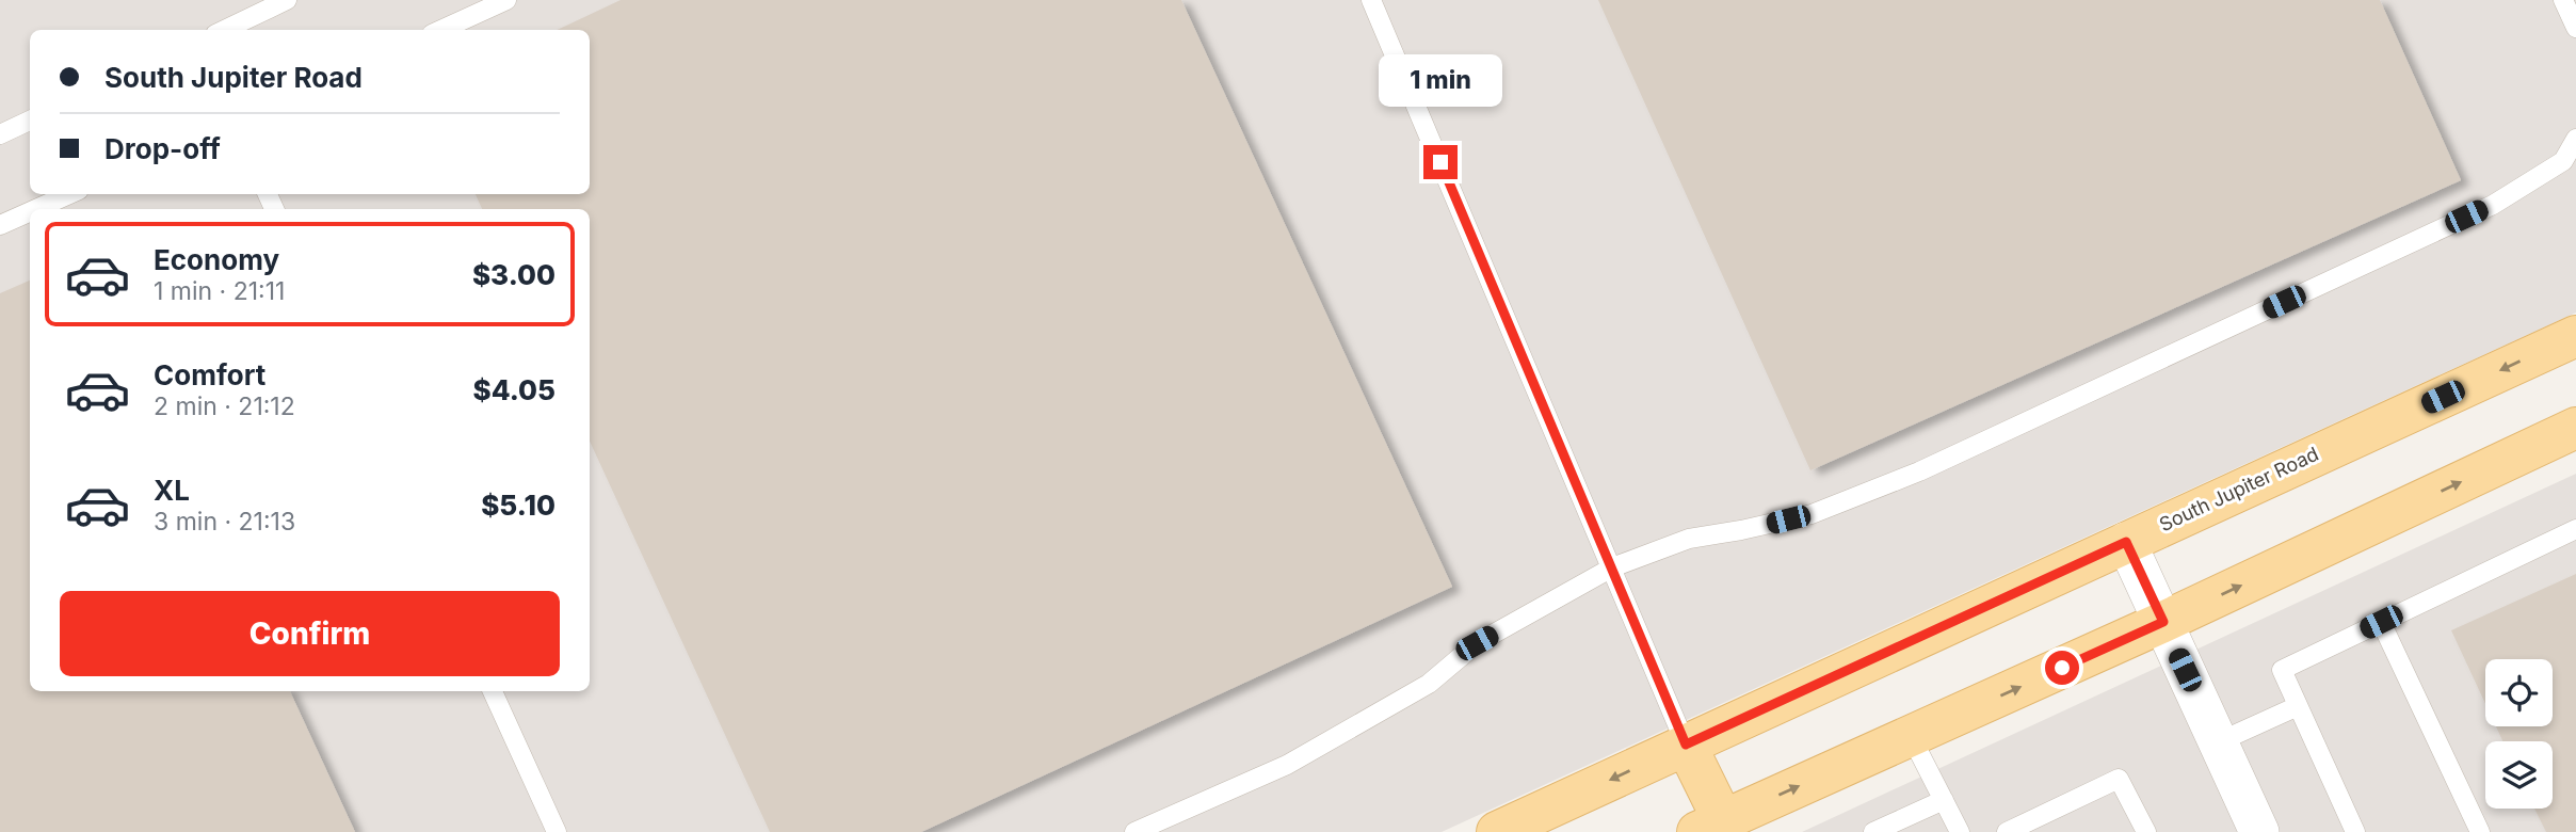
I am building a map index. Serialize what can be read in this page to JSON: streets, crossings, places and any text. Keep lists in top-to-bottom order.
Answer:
{
  "streets": {
    "main road": ["South Jupiter Road"]
  },
  "page": {
    "banner": ["South Jupiter Road", "Drop-off"],
    "bubble": "1 min",
    "list": [
      {
        "name": "Economy",
        "note": "1 min · 21:11",
        "value": "$3.00"
      },
      {
        "name": "Comfort",
        "note": "2 min · 21:12",
        "value": "$4.05"
      },
      {
        "name": "XL",
        "note": "3 min · 21:13",
        "value": "$5.10"
      }
    ],
    "buttons": "Confirm"
  }
}
